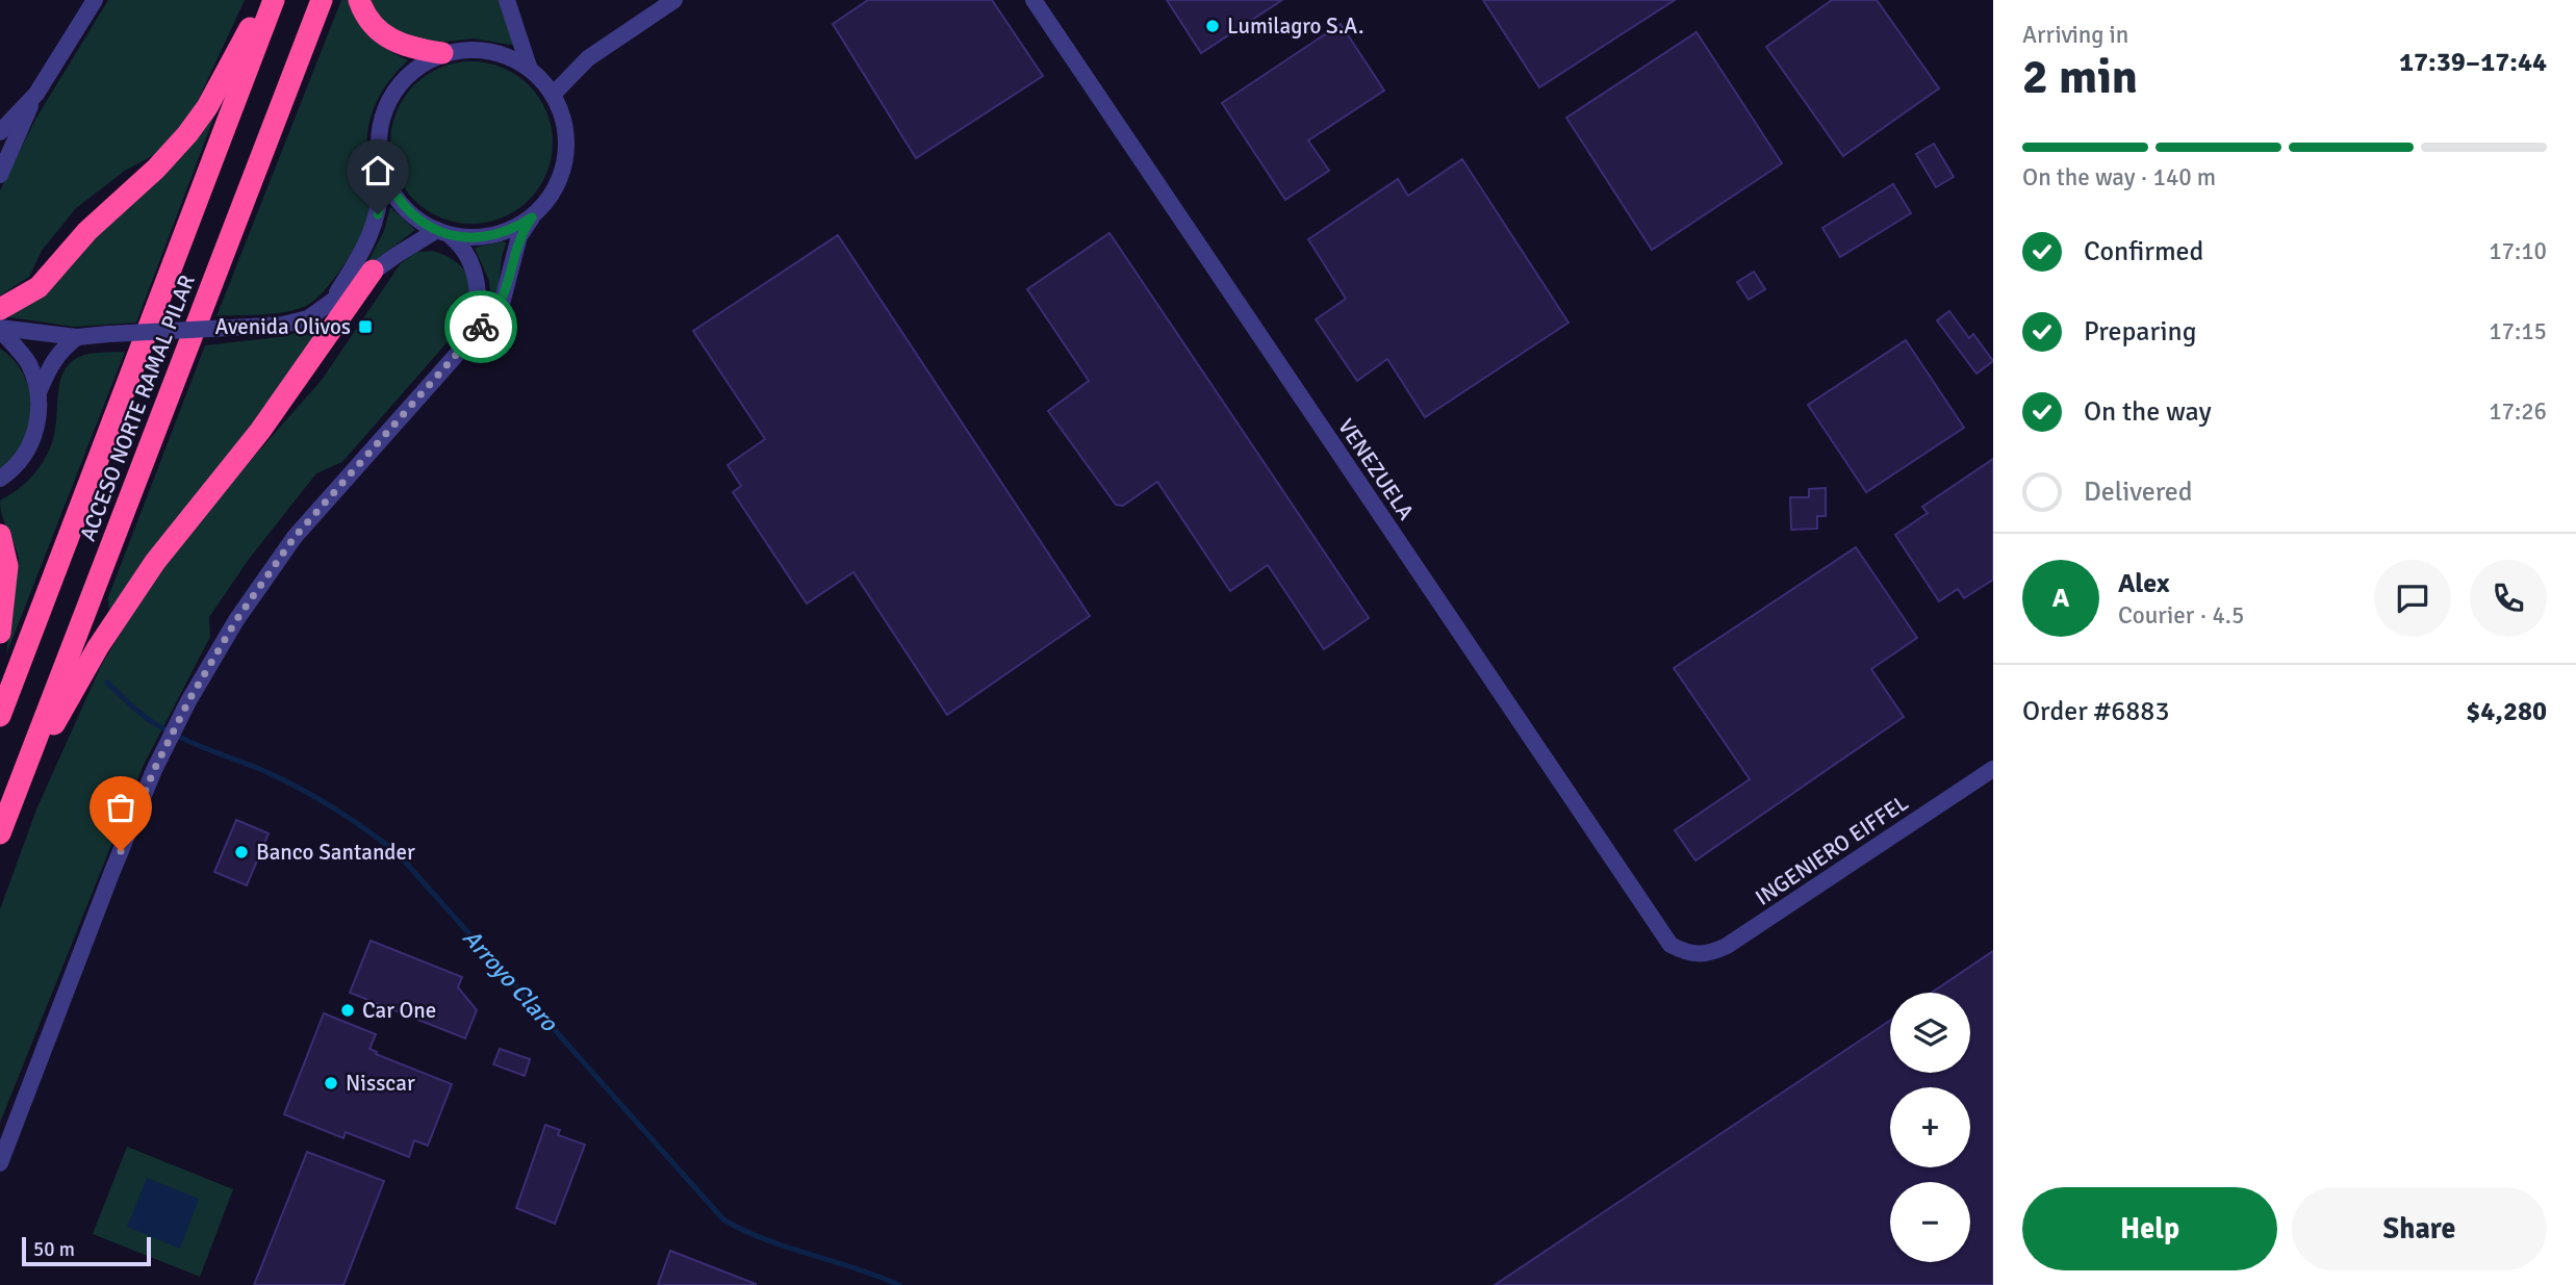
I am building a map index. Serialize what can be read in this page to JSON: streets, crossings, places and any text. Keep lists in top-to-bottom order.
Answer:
{
  "streets": {
    "highway": ["ACCESO NORTE RAMAL PILAR"],
    "street": ["VENEZUELA", "INGENIERO EIFFEL"]
  },
  "crossings": [
    ["VENEZUELA", "INGENIERO EIFFEL"]
  ],
  "water": ["Arroyo Claro"],
  "places": {
    "other": [
      "Lumilagro S.A.",
      "Banco Santander",
      "Car One",
      "Nisscar"
    ],
    "transit": ["Avenida Olivos"]
  },
  "scale_bar": "50 m",
  "page": {
    "heading": ["2 min", "Arriving in", "17:39–17:44"],
    "panel": [
      "Alex",
      "Courier · 4.5",
      "Order #6883",
      "$4,280"
    ],
    "bar": "On the way · 140 m",
    "list": [
      ["Confirmed", "17:10"],
      ["Preparing", "17:15"],
      ["On the way", "17:26"],
      "Delivered"
    ],
    "round": "A",
    "map_buttons": ["+", "−"],
    "buttons": ["Help", "Share"],
    "scale": "50 m"
  }
}
